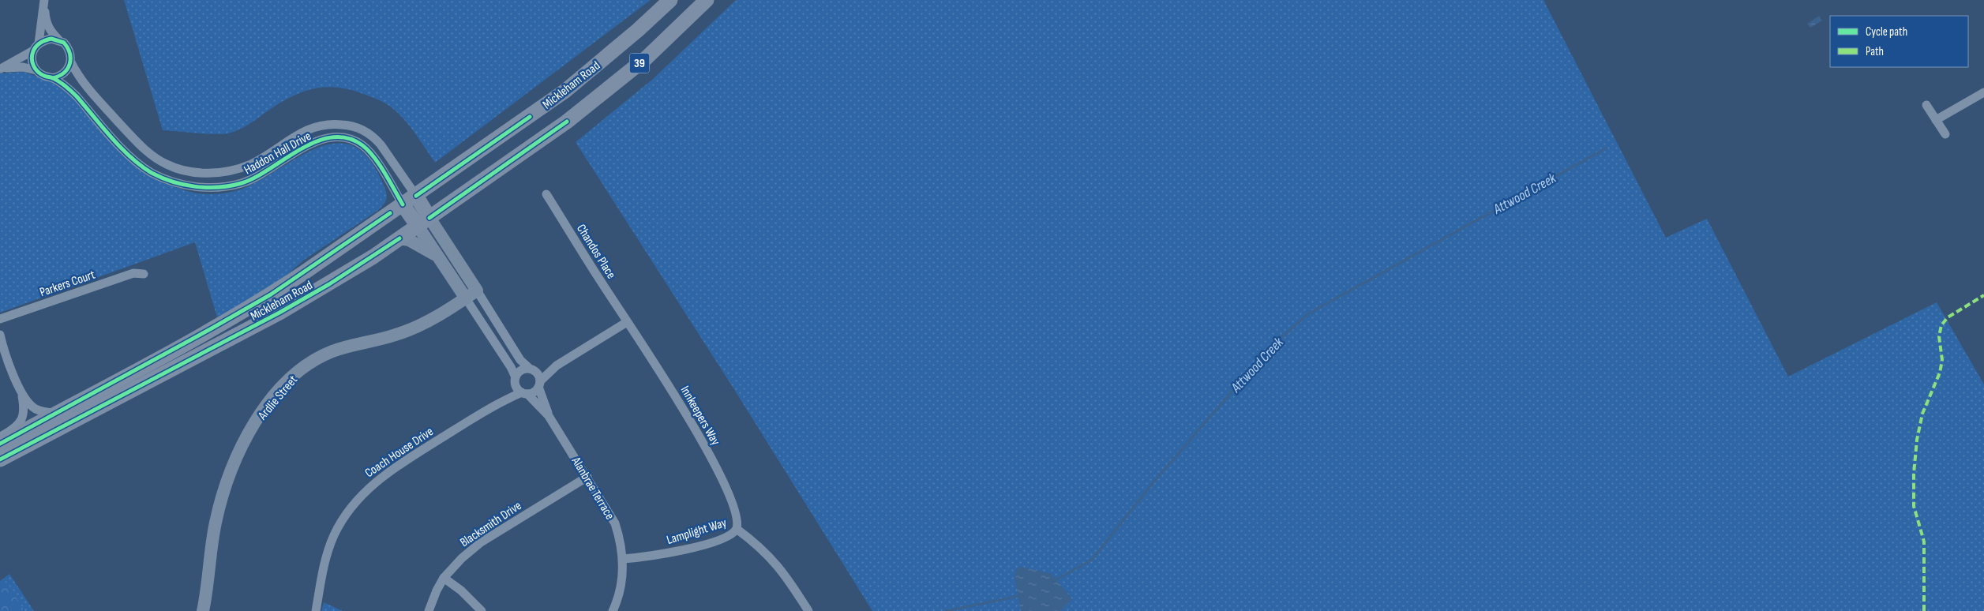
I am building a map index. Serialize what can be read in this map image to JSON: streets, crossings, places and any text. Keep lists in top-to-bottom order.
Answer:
{
  "streets": {
    "main road": ["39", "Mickleham Road"],
    "street": [
      "Haddon Hall Drive",
      "Chandos Place",
      "Parkers Court",
      "Ardlie Street",
      "Innkeepers Way",
      "Coach House Drive",
      "Alanbrae Terrace",
      "Blacksmith Drive",
      "Lamplight Way"
    ]
  },
  "crossings": [
    ["Mickleham Road", "Haddon Hall Drive"],
    ["Chandos Place", "Innkeepers Way"],
    ["Innkeepers Way", "Lamplight Way"],
    ["Coach House Drive", "Alanbrae Terrace"],
    ["Alanbrae Terrace", "Blacksmith Drive"],
    ["Alanbrae Terrace", "Lamplight Way"]
  ],
  "water": ["Attwood Creek"],
  "legend": ["Cycle path", "Path"]
}
